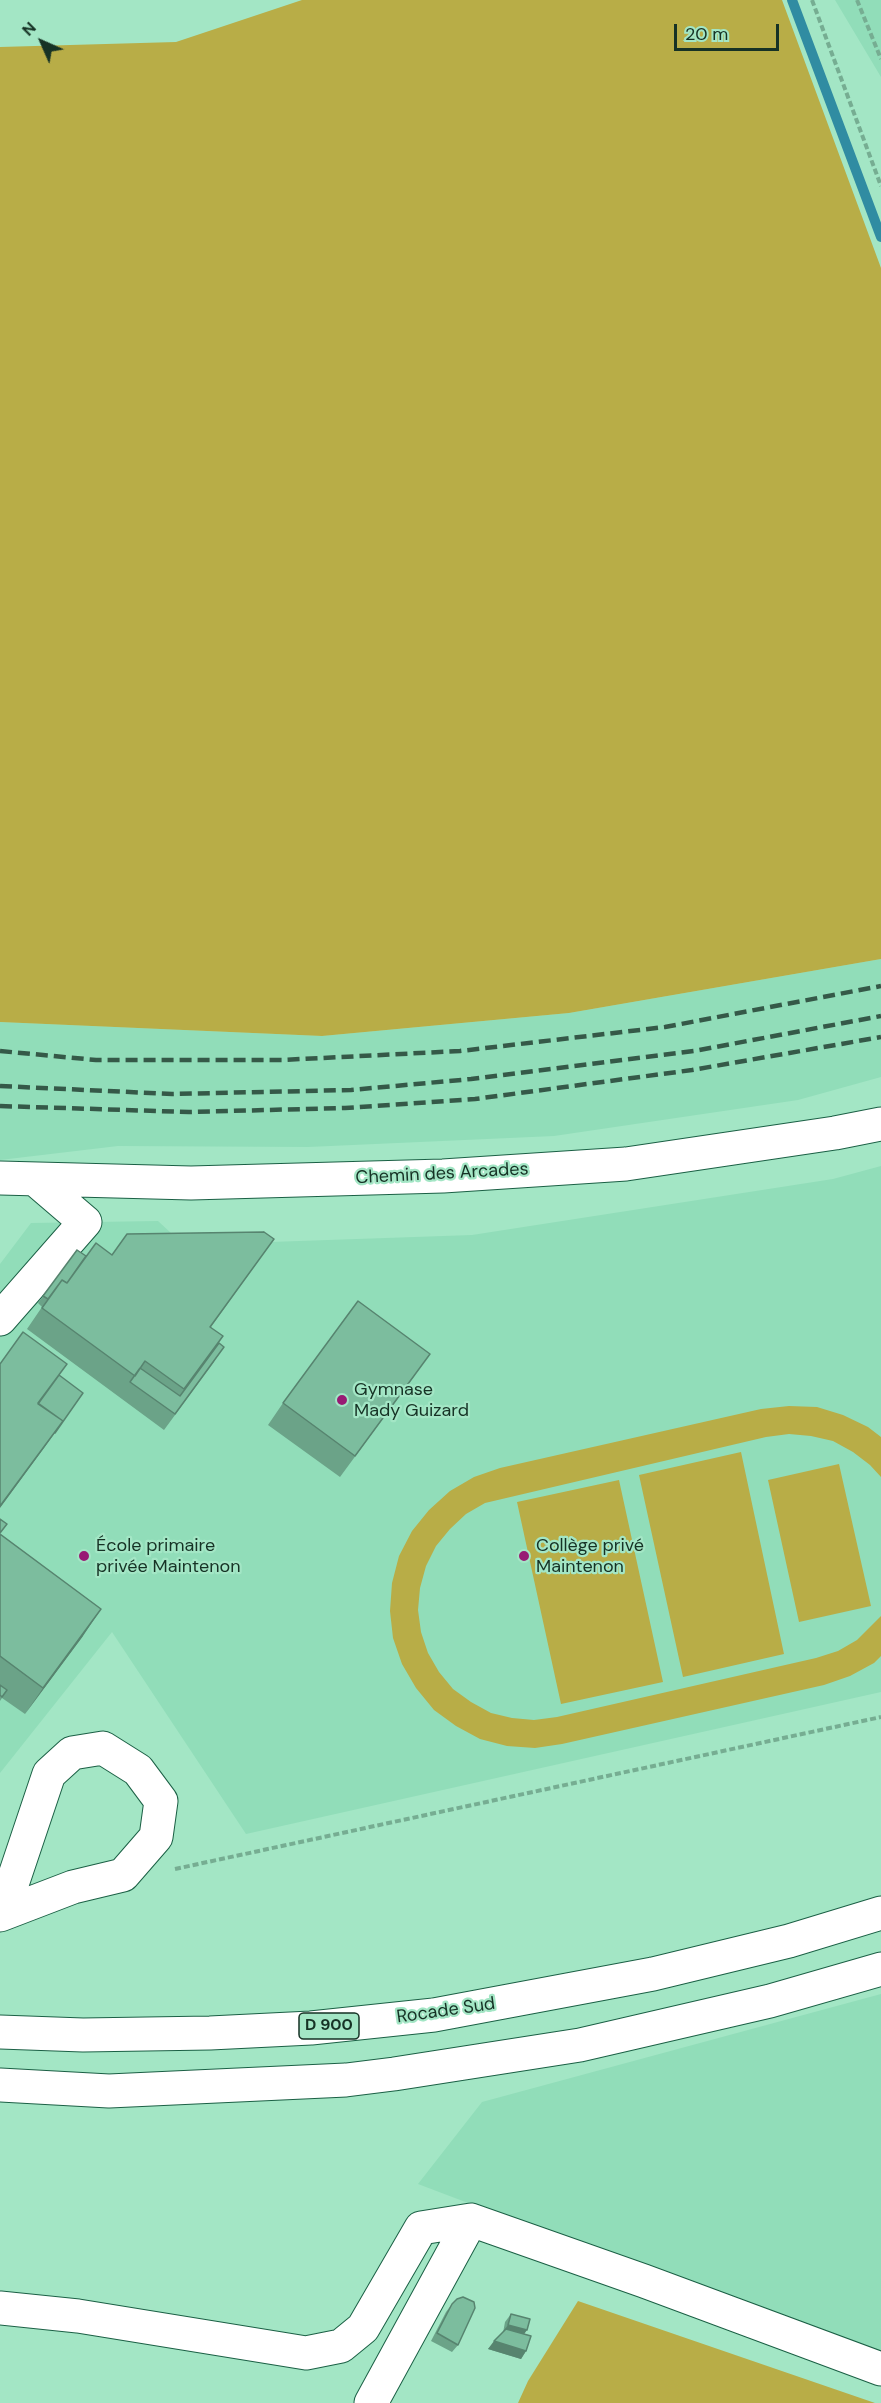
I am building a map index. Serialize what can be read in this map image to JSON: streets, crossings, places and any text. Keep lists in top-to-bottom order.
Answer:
{
  "streets": {
    "street": ["Chemin des Arcades", "Rocade Sud", "D 900"]
  },
  "places": ["Gymnase Mady Guizard", "École primaire privée Maintenon", "Collège privé Maintenon"],
  "scale_bar": "20 m",
  "north": "top left"
}
